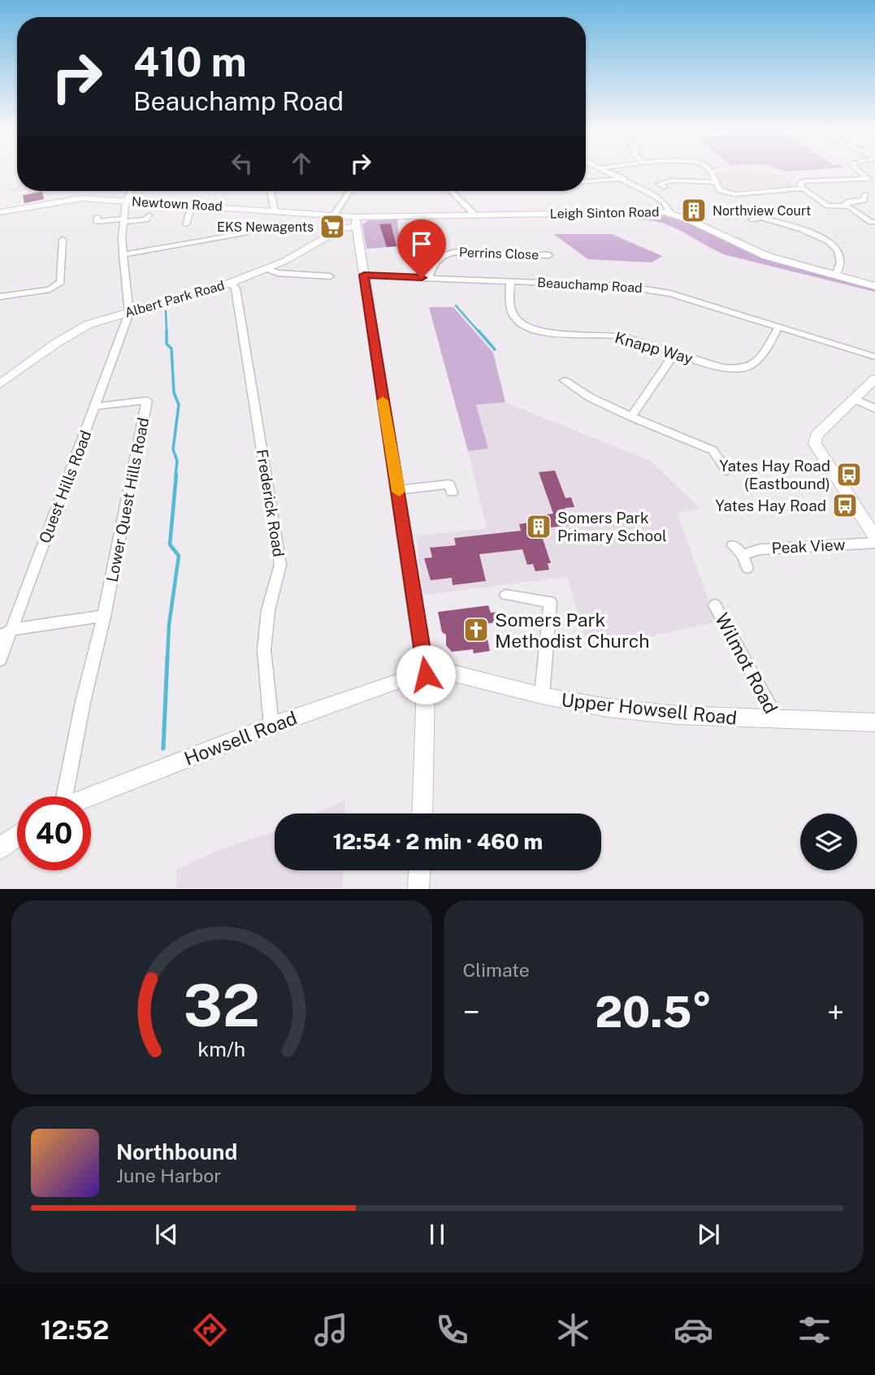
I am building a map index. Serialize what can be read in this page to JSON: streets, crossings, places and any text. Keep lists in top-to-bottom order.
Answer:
{
  "streets": {
    "main road": ["Newtown Road", "Leigh Sinton Road"],
    "street": [
      "Perrins Close",
      "Beauchamp Road",
      "Albert Park Road",
      "Knapp Way",
      "Quest Hills Road",
      "Lower Quest Hills Road",
      "Frederick Road",
      "Peak View",
      "Wilmot Road",
      "Upper Howsell Road",
      "Howsell Road"
    ]
  },
  "crossings": [
    ["Newtown Road", "Leigh Sinton Road"],
    ["Newtown Road", "Albert Park Road"],
    ["Leigh Sinton Road", "Albert Park Road"],
    ["Perrins Close", "Beauchamp Road"],
    ["Beauchamp Road", "Knapp Way"],
    ["Albert Park Road", "Quest Hills Road"],
    ["Albert Park Road", "Frederick Road"],
    ["Quest Hills Road", "Lower Quest Hills Road"],
    ["Frederick Road", "Howsell Road"],
    ["Wilmot Road", "Upper Howsell Road"],
    ["Upper Howsell Road", "Howsell Road"]
  ],
  "places": {
    "building": ["Northview Court", "Somers Park Primary School"],
    "supermarket": ["EKS Newagents"],
    "bus stop": ["Yates Hay Road (Eastbound)", "Yates Hay Road"],
    "church": ["Somers Park Methodist Church"]
  },
  "page": {
    "turn": ["410 m", "Beauchamp Road"],
    "limit": "40",
    "trip": "12:54 · 2 min · 460 m",
    "tile": "Climate",
    "heat": ["−", "20.5°", "+"],
    "song": ["Northbound", "June Harbor"],
    "tabs": "12:52",
    "gauge": ["32", "km/h"]
  }
}
